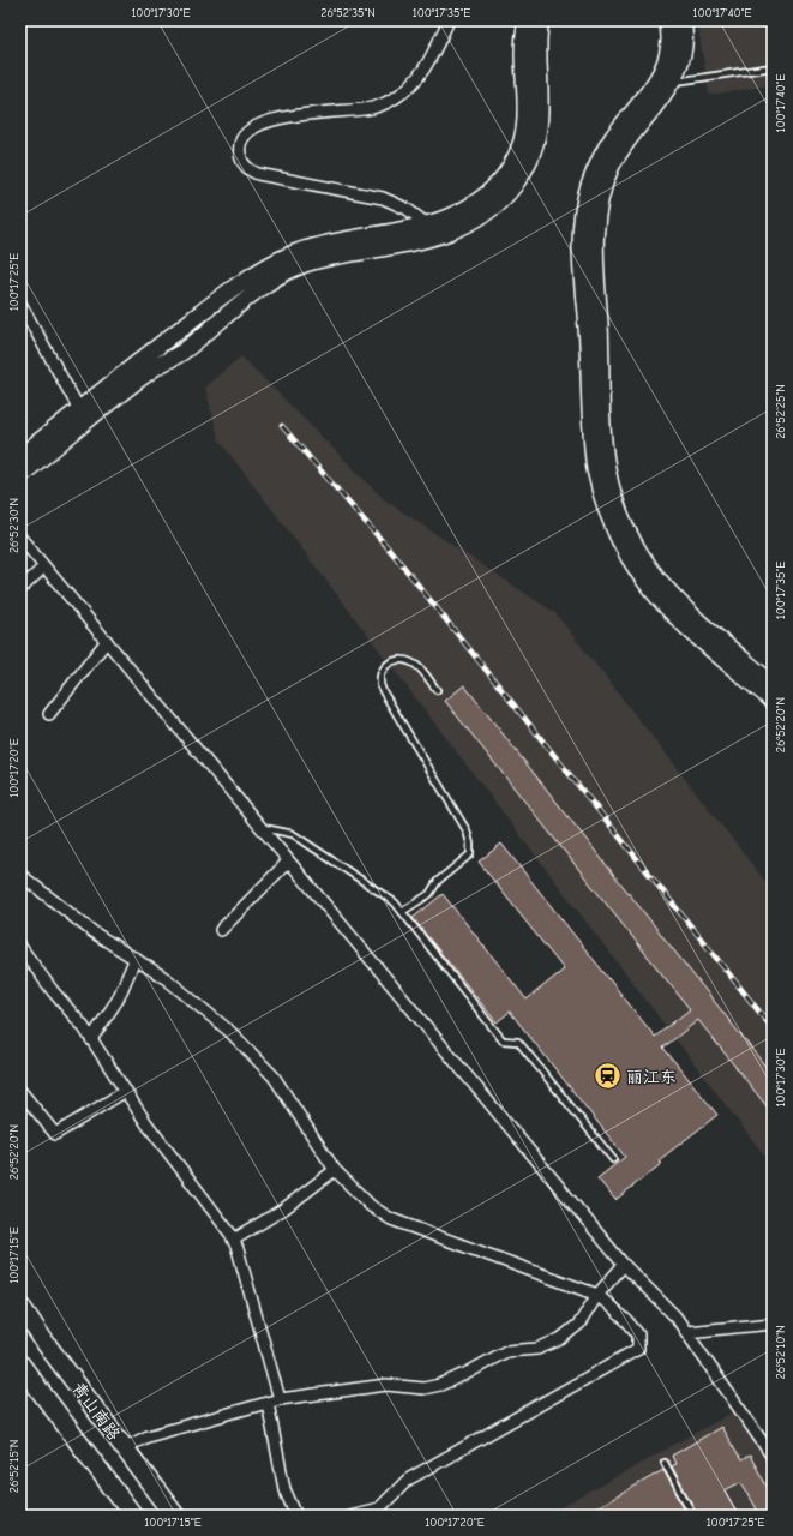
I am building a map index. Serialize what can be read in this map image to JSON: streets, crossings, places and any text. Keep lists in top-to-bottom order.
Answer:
{
  "streets": {
    "main road": ["青山南路"]
  },
  "places": {
    "station": ["丽江东"]
  },
  "coordinates": [
    "100°17'30\"E",
    "26°52'35\"N",
    "100°17'35\"E",
    "100°17'40\"E",
    "100°17'25\"E",
    "26°52'25\"N",
    "26°52'30\"N",
    "26°52'20\"N",
    "100°17'20\"E",
    "100°17'15\"E",
    "26°52'10\"N",
    "26°52'15\"N"
  ]
}
